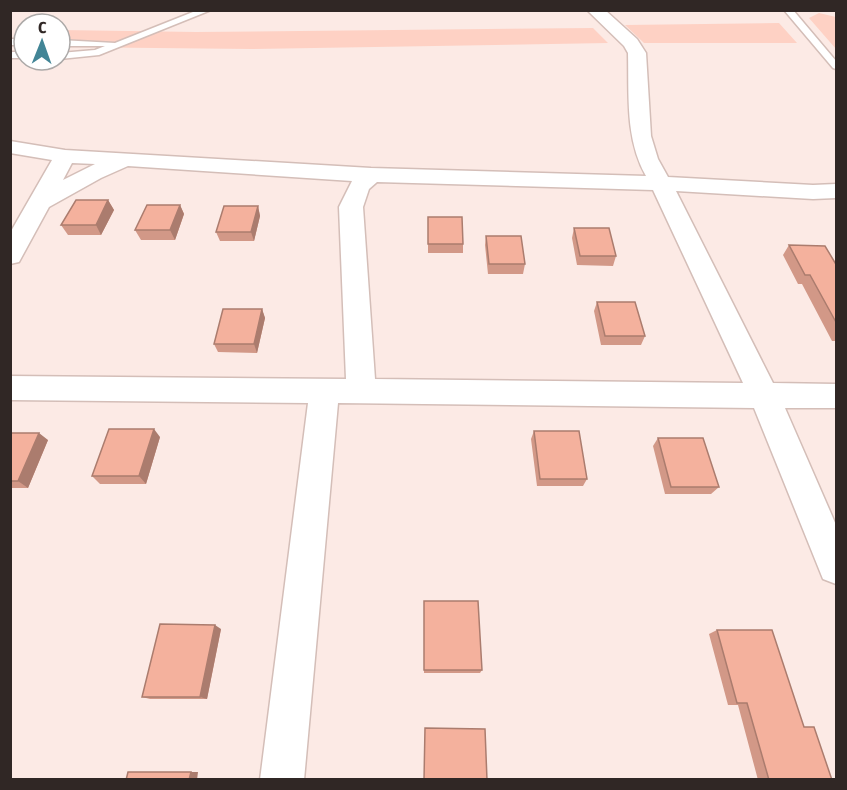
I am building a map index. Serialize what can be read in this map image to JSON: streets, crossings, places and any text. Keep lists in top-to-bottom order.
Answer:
{
  "north": "top"
}
